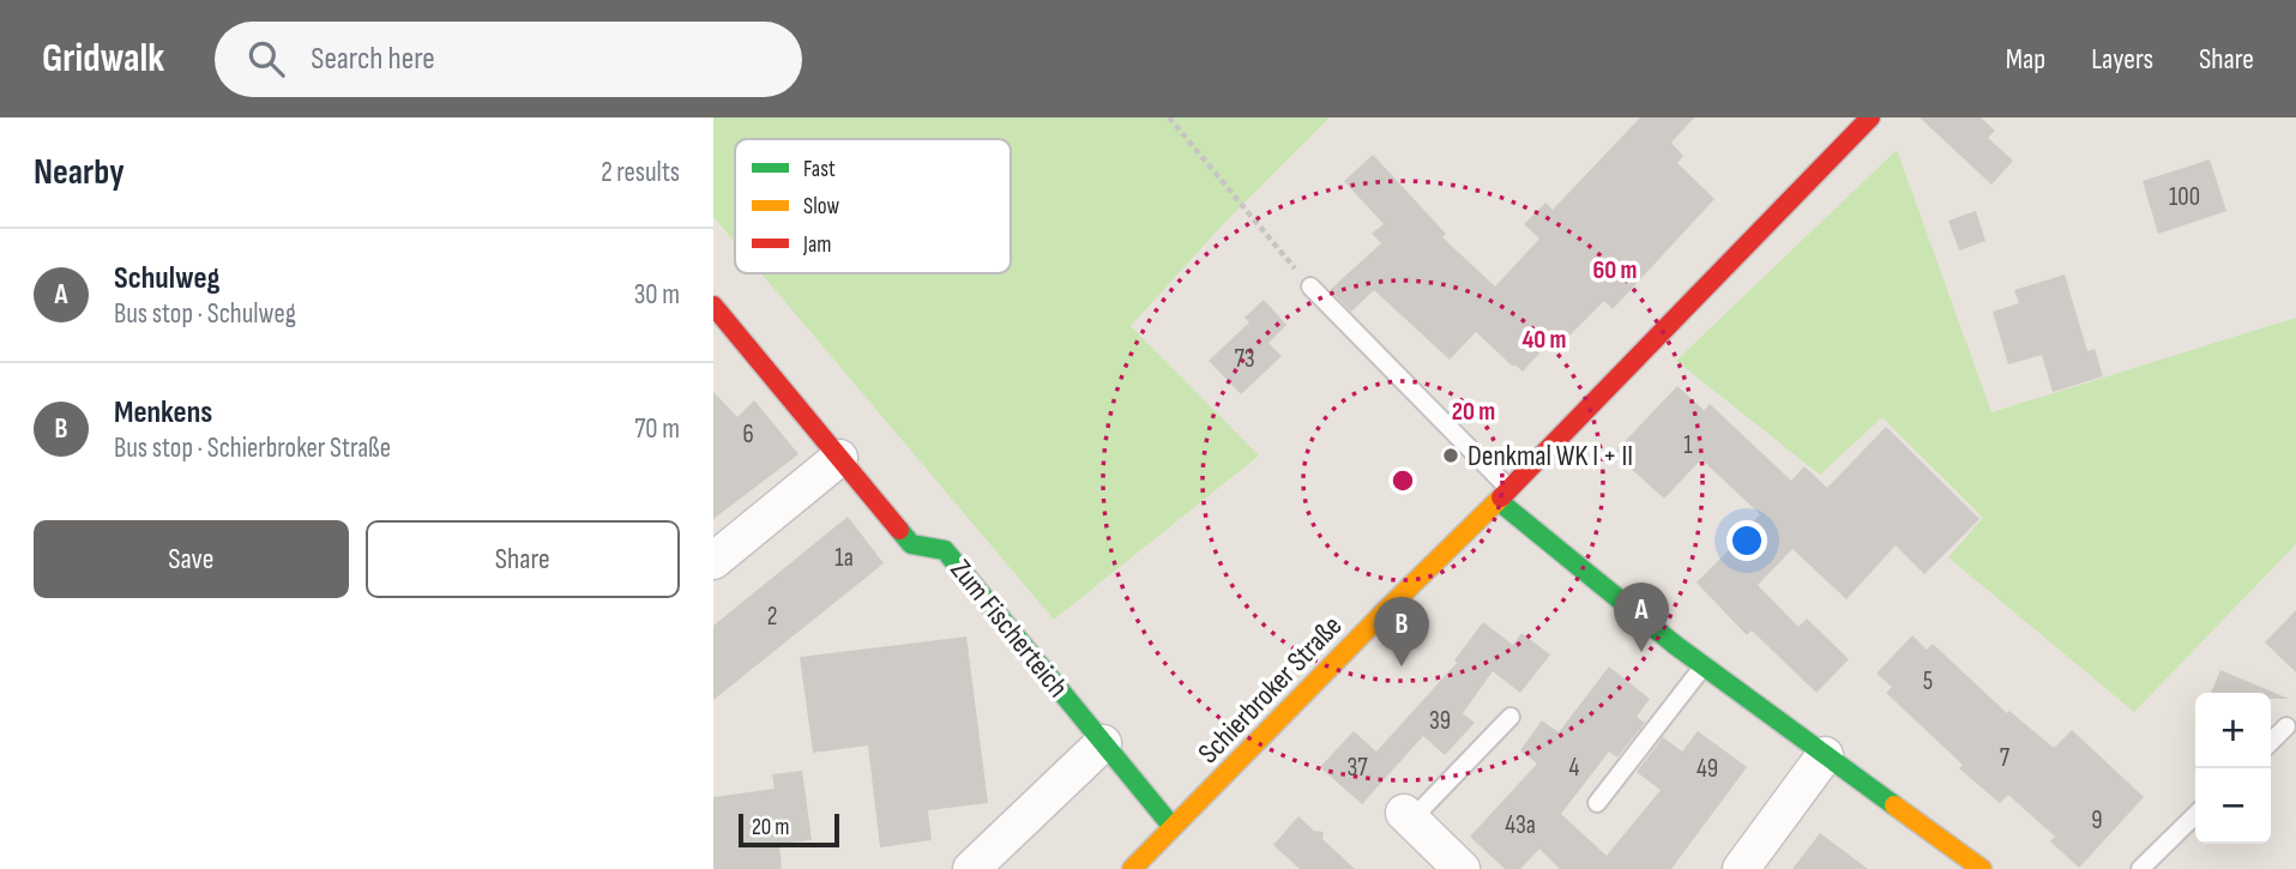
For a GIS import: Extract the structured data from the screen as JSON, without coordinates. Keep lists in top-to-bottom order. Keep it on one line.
{"streets":{"street":["Zum Fischerteich","Schierbroker Straße"]},"crossings":[["Zum Fischerteich","Schierbroker Straße"]],"places":["Denkmal WK I + II"],"house_numbers":["100","73","6","1","1a","2","5","39","7","37","4","49","9","43a"],"legend":["Fast","Slow","Jam"],"scale_bar":"20 m","page":{"header":"Gridwalk","search":"Search here","nav":["Map","Layers","Share"],"heading":["Nearby","2 results"],"list":[{"mark":"A","name":"Schulweg","note":"Bus stop · Schulweg","value":"30 m"},{"mark":"B","name":"Menkens","note":"Bus stop · Schierbroker Straße","value":"70 m"}],"buttons":["Save","Share"],"pins":["A","B"],"map_buttons":["+","−"],"scale":"20 m"},"rings":["60 m","40 m","20 m"]}
